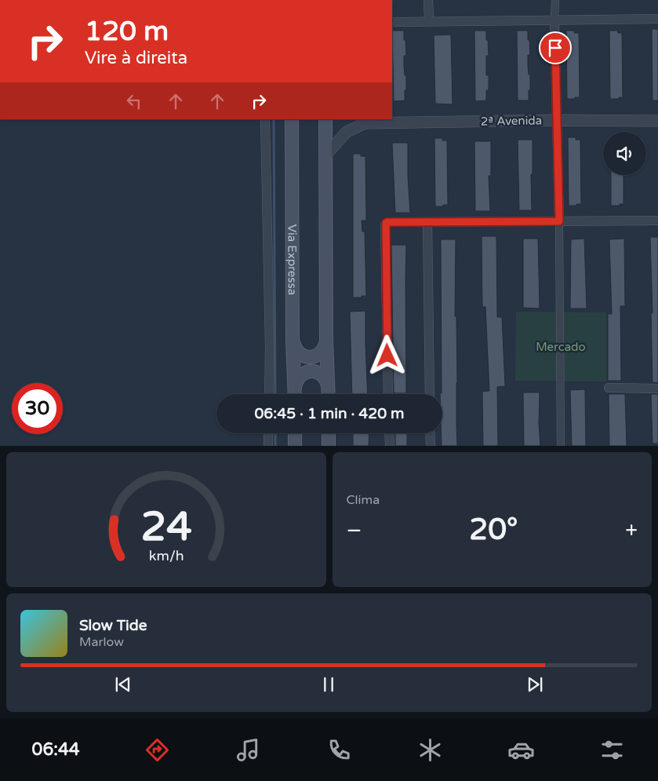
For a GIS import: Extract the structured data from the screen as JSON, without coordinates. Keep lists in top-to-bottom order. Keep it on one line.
{"streets":{"main road":["Via Expressa"],"street":["2ª Avenida"]},"parks":["Mercado"],"page":{"turn":["120 m","Vire à direita"],"limit":"30","trip":"06:45 · 1 min · 420 m","tile":"Clima","heat":["−","20°","+"],"song":["Slow Tide","Marlow"],"tabs":"06:44","gauge":["24","km/h"]}}
